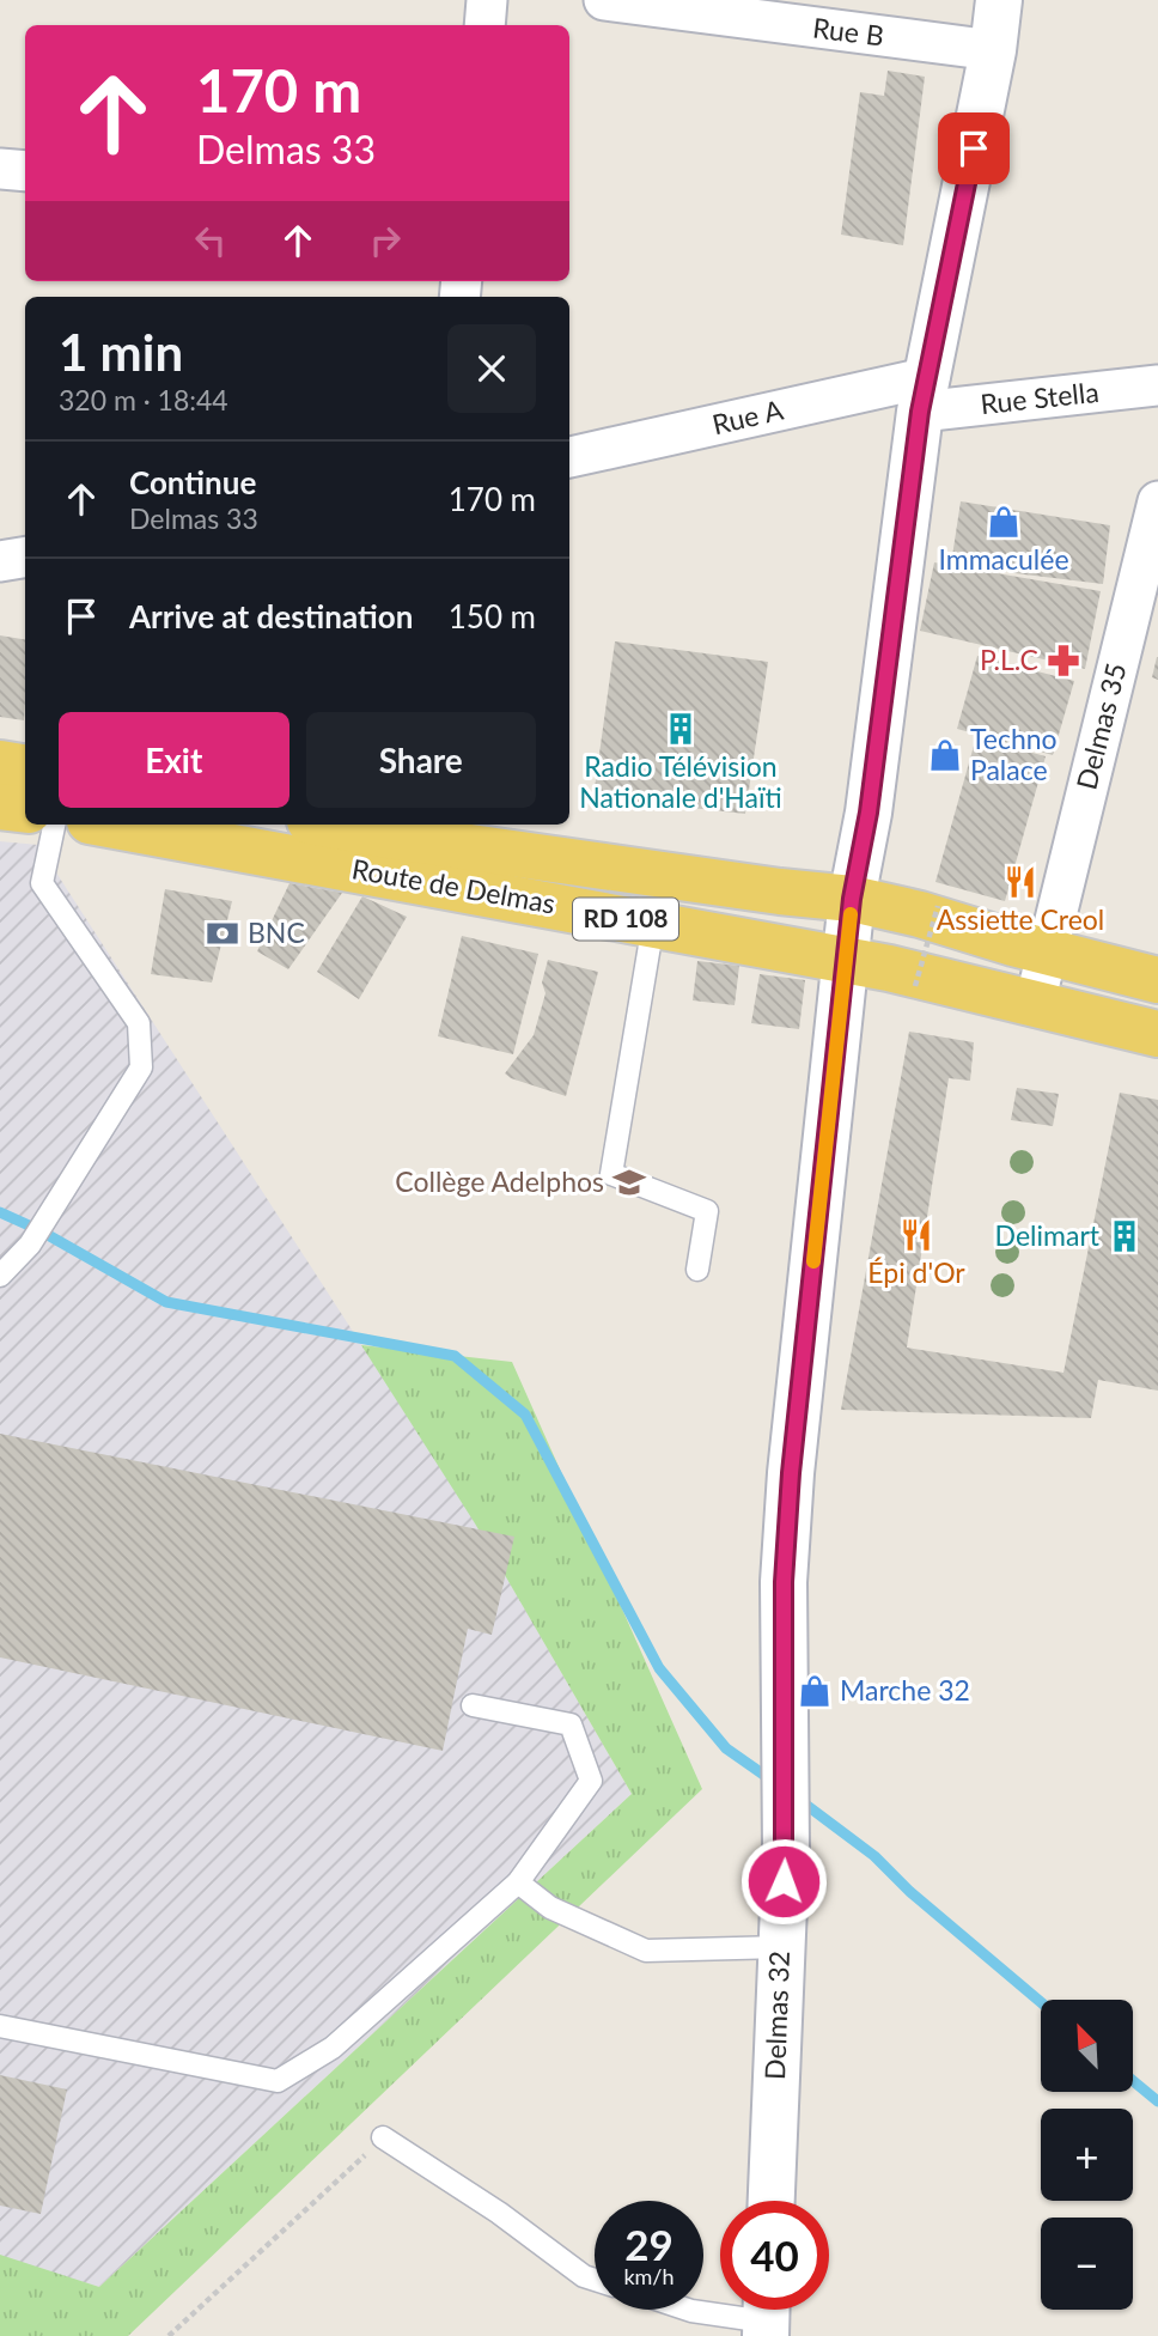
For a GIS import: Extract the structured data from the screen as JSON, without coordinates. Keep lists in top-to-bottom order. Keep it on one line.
{"streets":{"main road":["Route de Delmas","RD 108"],"street":["Rue B","Rue Stella","Rue A","Delmas 35","Delmas 32"]},"crossings":[["Rue B","Delmas 32"],["Rue Stella","Rue A"],["Rue Stella","Delmas 32"],["Rue A","Delmas 32"],["Delmas 35","Route de Delmas"],["Route de Delmas","Delmas 32"]],"places":{"shop":["Immaculée","Techno Palace","Marche 32"],"pharmacy":["P.L.C"],"building":["Radio Télévision Nationale d'Haïti","Delimart"],"restaurant":["Assiette Creol","Épi d'Or"],"bank":["BNC"],"school or university":["Collège Adelphos"]},"north":"top left","page":{"turn":["170 m","Delmas 33"],"heading":["1 min","320 m · 18:44"],"list":[{"name":"Continue","note":"Delmas 33","value":"170 m"},{"name":"Arrive at destination","value":"150 m"}],"buttons":["Exit","Share"],"map_buttons":["+","−"],"speed":"29 km/h","limit":"40"}}
